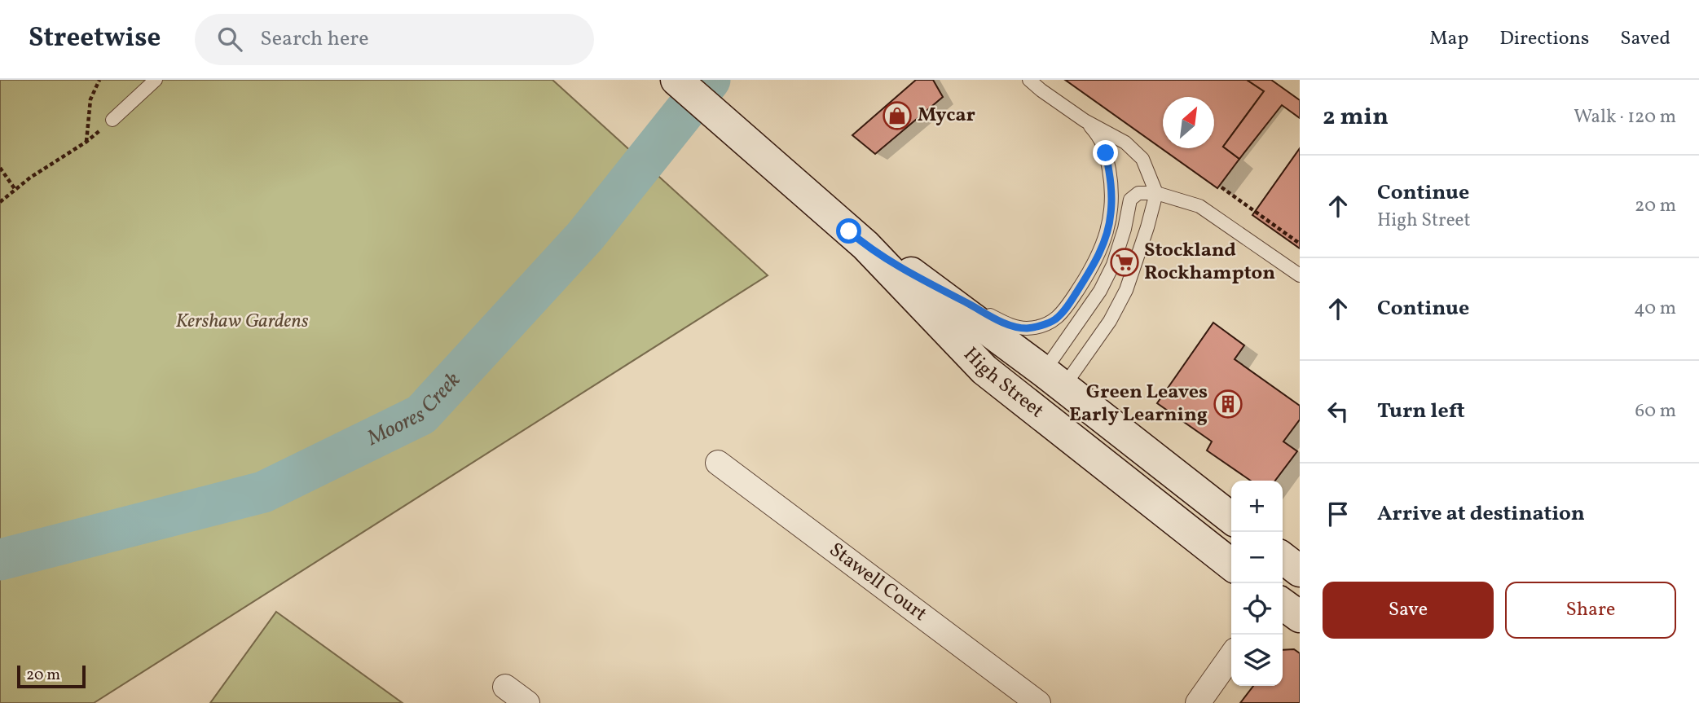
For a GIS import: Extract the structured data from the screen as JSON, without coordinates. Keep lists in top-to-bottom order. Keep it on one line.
{"streets":{"main road":["High Street"],"street":["Stawell Court"]},"water":["Moores Creek"],"parks":["Kershaw Gardens"],"places":{"shop":["Mycar"],"supermarket":["Stockland Rockhampton"],"building":["Green Leaves Early Learning"]},"scale_bar":"20 m","north":"top right","page":{"header":"Streetwise","search":"Search here","nav":["Map","Directions","Saved"],"heading":["2 min","Walk · 120 m"],"list":[["Continue","High Street","20 m"],["Continue","40 m"],["Turn left","60 m"],"Arrive at destination"],"map_buttons":["+","−"],"buttons":["Save","Share"],"scale":"20 m"}}
